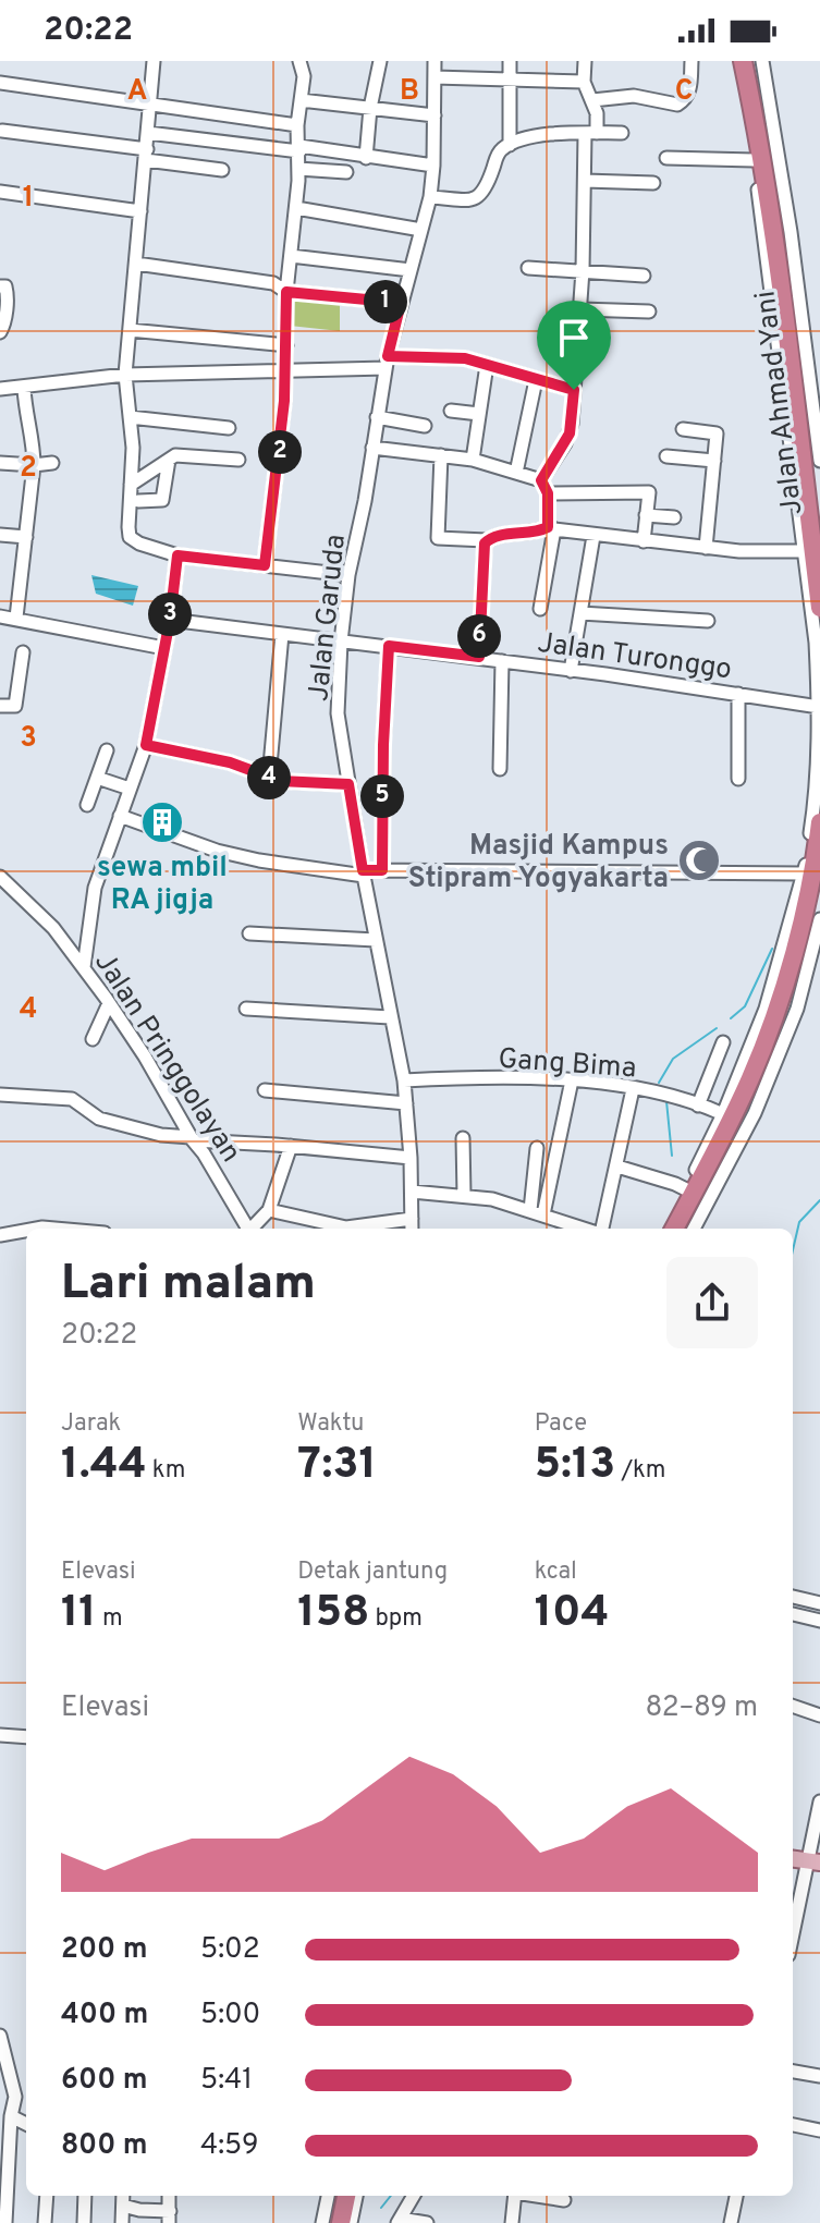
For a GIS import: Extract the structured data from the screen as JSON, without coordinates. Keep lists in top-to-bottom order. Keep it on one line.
{"streets":{"highway":["Jalan Ahmad Yani"],"street":["Jalan Garuda","Jalan Turonggo","Jalan Pringgolayan","Gang Bima"]},"crossings":[["Jalan Garuda","Jalan Turonggo"],["Jalan Garuda","Gang Bima"]],"places":{"building":["sewa mbil RA jigja"],"mosque":["Masjid Kampus Stipram Yogyakarta"]},"page":{"status":"20:22","pins":["1","2","3","6","4","5"],"heading":["Lari malam","20:22"],"stats":[["Jarak","1.44 km"],["Waktu","7:31"],["Pace","5:13 /km"],["Elevasi","11 m"],["Detak jantung","158 bpm"],["kcal","104"]],"chart":["Elevasi","82–89 m"],"list":[{"name":"200 m","note":"5:02"},{"name":"400 m","note":"5:00"},{"name":"600 m","note":"5:41"},{"name":"800 m","note":"4:59"}]},"grid":{"columns":["A","B","C"],"rows":["1","2","3","4"]}}
